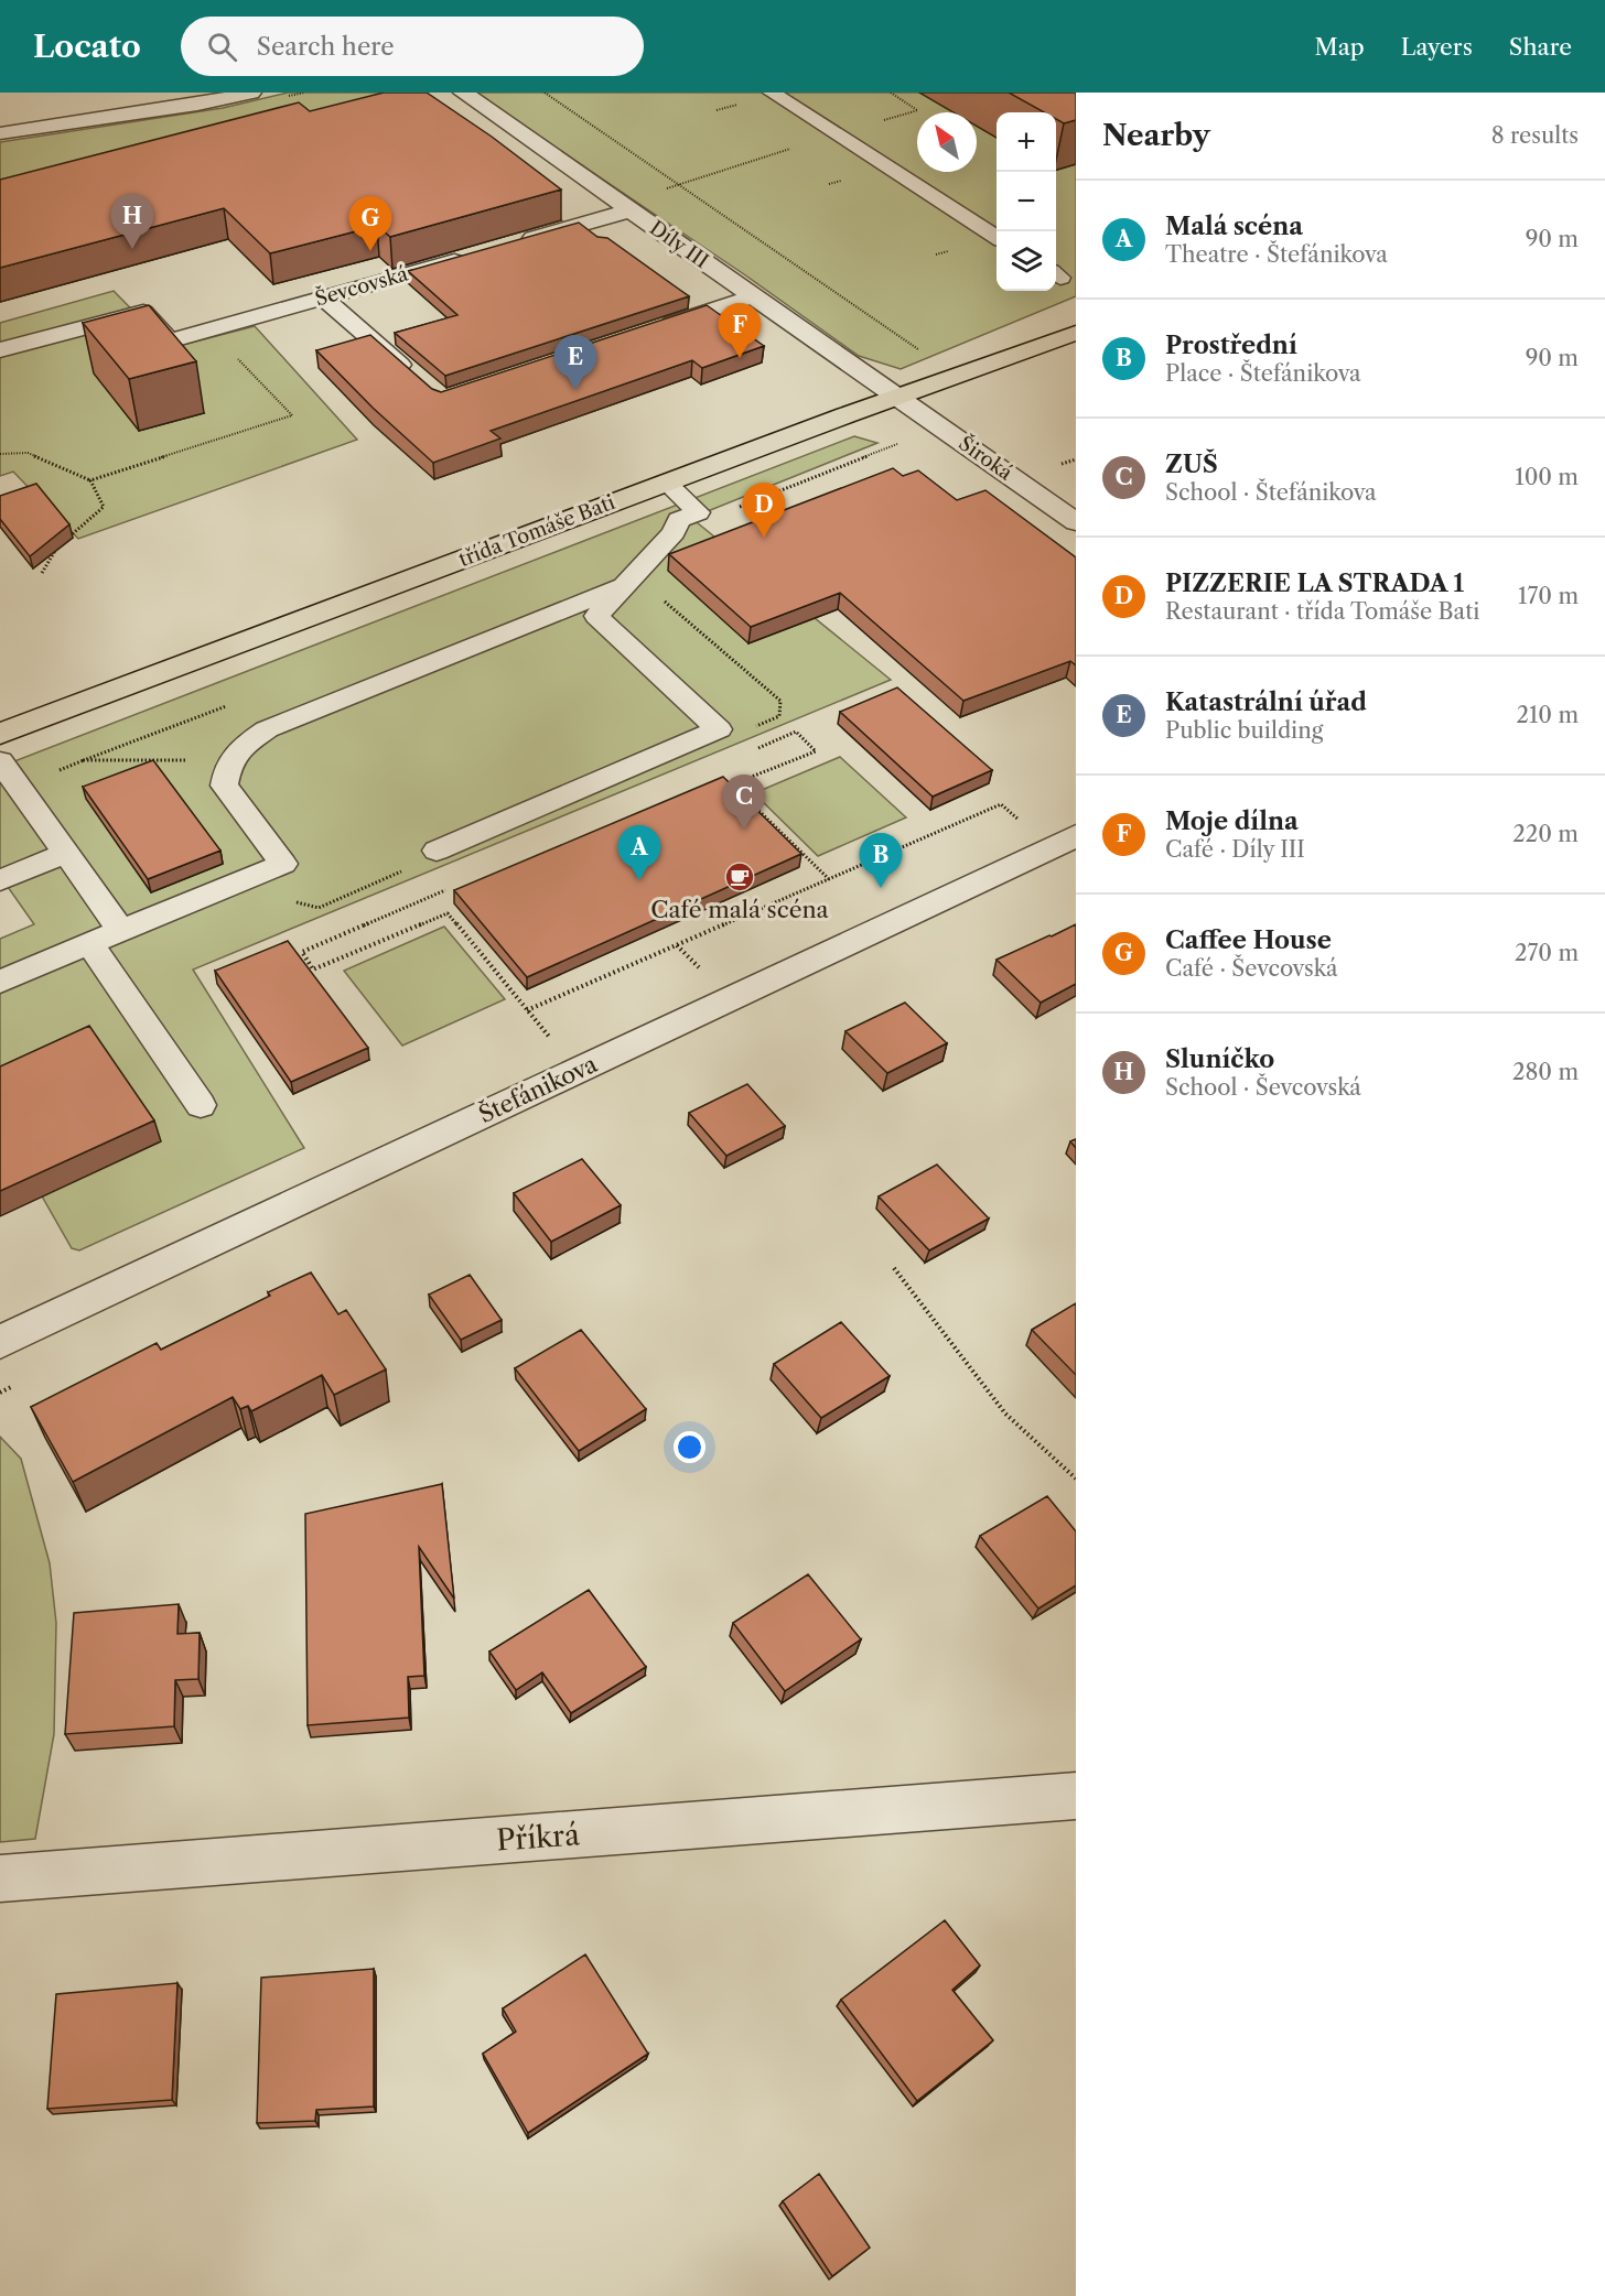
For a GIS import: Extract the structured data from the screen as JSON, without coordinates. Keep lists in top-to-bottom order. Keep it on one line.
{"streets":{"main road":["třída Tomáše Bati"],"street":["Díly III","Ševcovská","Široká","Štefánikova","Příkrá"]},"crossings":[["Díly III","Široká"],["Díly III","třída Tomáše Bati"],["Široká","třída Tomáše Bati"]],"places":{"cafe":["Café malá scéna"]},"north":"top left","page":{"header":"Locato","search":"Search here","nav":["Map","Layers","Share"],"heading":["Nearby","8 results"],"map_buttons":["+","−"],"list":[{"mark":"A","name":"Malá scéna","note":"Theatre · Štefánikova","value":"90 m"},{"mark":"B","name":"Prostřední","note":"Place · Štefánikova","value":"90 m"},{"mark":"C","name":"ZUŠ","note":"School · Štefánikova","value":"100 m"},{"mark":"D","name":"PIZZERIE LA STRADA 1","note":"Restaurant · třída Tomáše Bati","value":"170 m"},{"mark":"E","name":"Katastrální úřad","note":"Public building","value":"210 m"},{"mark":"F","name":"Moje dílna","note":"Café · Díly III","value":"220 m"},{"mark":"G","name":"Caffee House","note":"Café · Ševcovská","value":"270 m"},{"mark":"H","name":"Sluníčko","note":"School · Ševcovská","value":"280 m"}],"pins":["H","G","F","E","D","C","A","B"]}}
